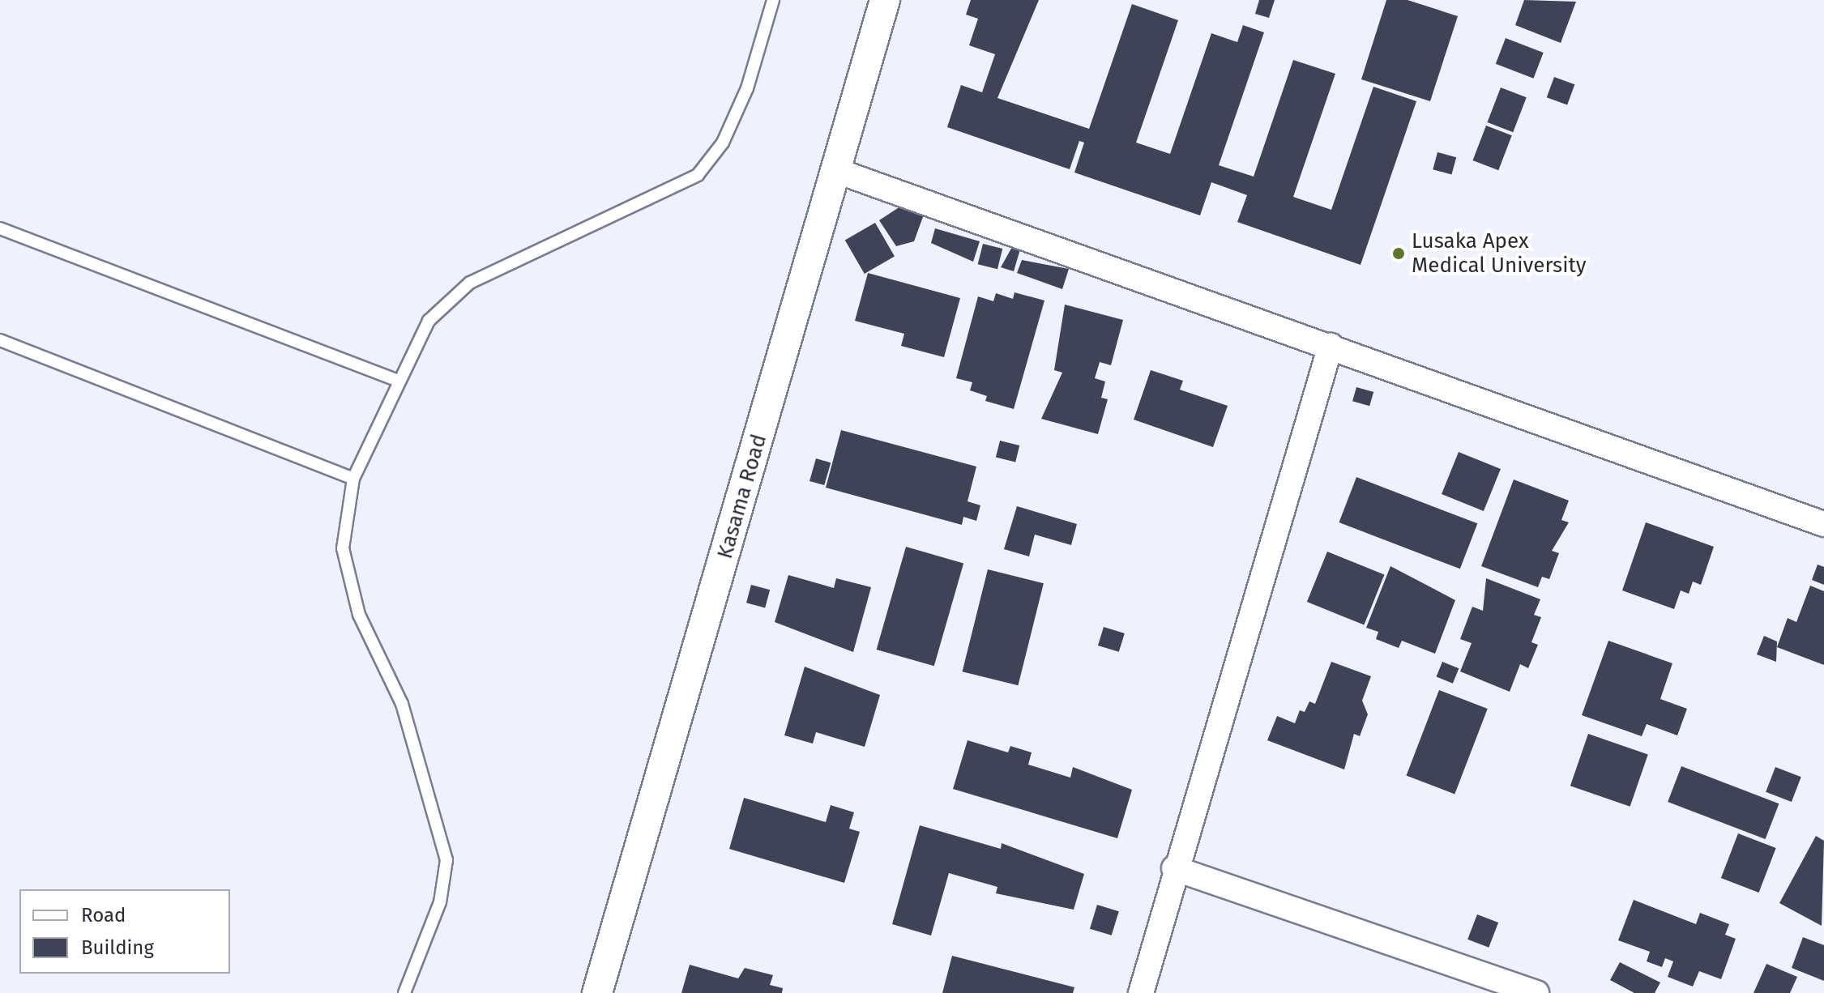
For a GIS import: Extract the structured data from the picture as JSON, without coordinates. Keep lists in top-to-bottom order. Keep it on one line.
{"streets":{"street":["Kasama Road"]},"places":["Lusaka Apex Medical University"],"legend":["Road","Building"]}
